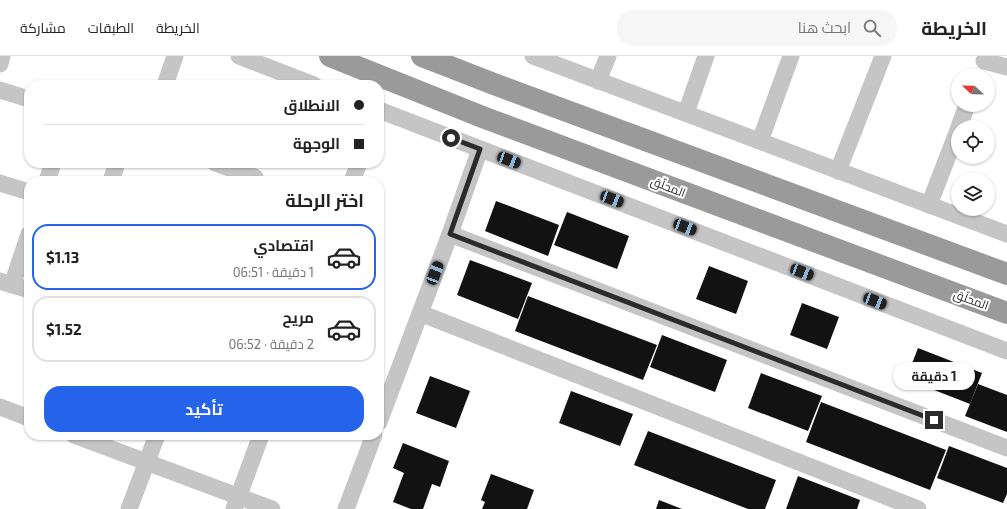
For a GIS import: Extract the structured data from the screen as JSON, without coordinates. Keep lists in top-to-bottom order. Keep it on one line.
{"streets":{"highway":["المحلّق"]},"north":"left","page":{"header":"الخريطة","search":"ابحث هنا","nav":["الخريطة","الطبقات","مشاركة"],"banner":["الانطلاق","الوجهة"],"heading":"اختر الرحلة","list":[{"name":"اقتصادي","note":"1 دقيقة · 06:51","value":"$1.13"},{"name":"مريح","note":"2 دقيقة · 06:52","value":"$1.52"}],"bubble":"1 دقيقة","buttons":"تأكيد"}}
